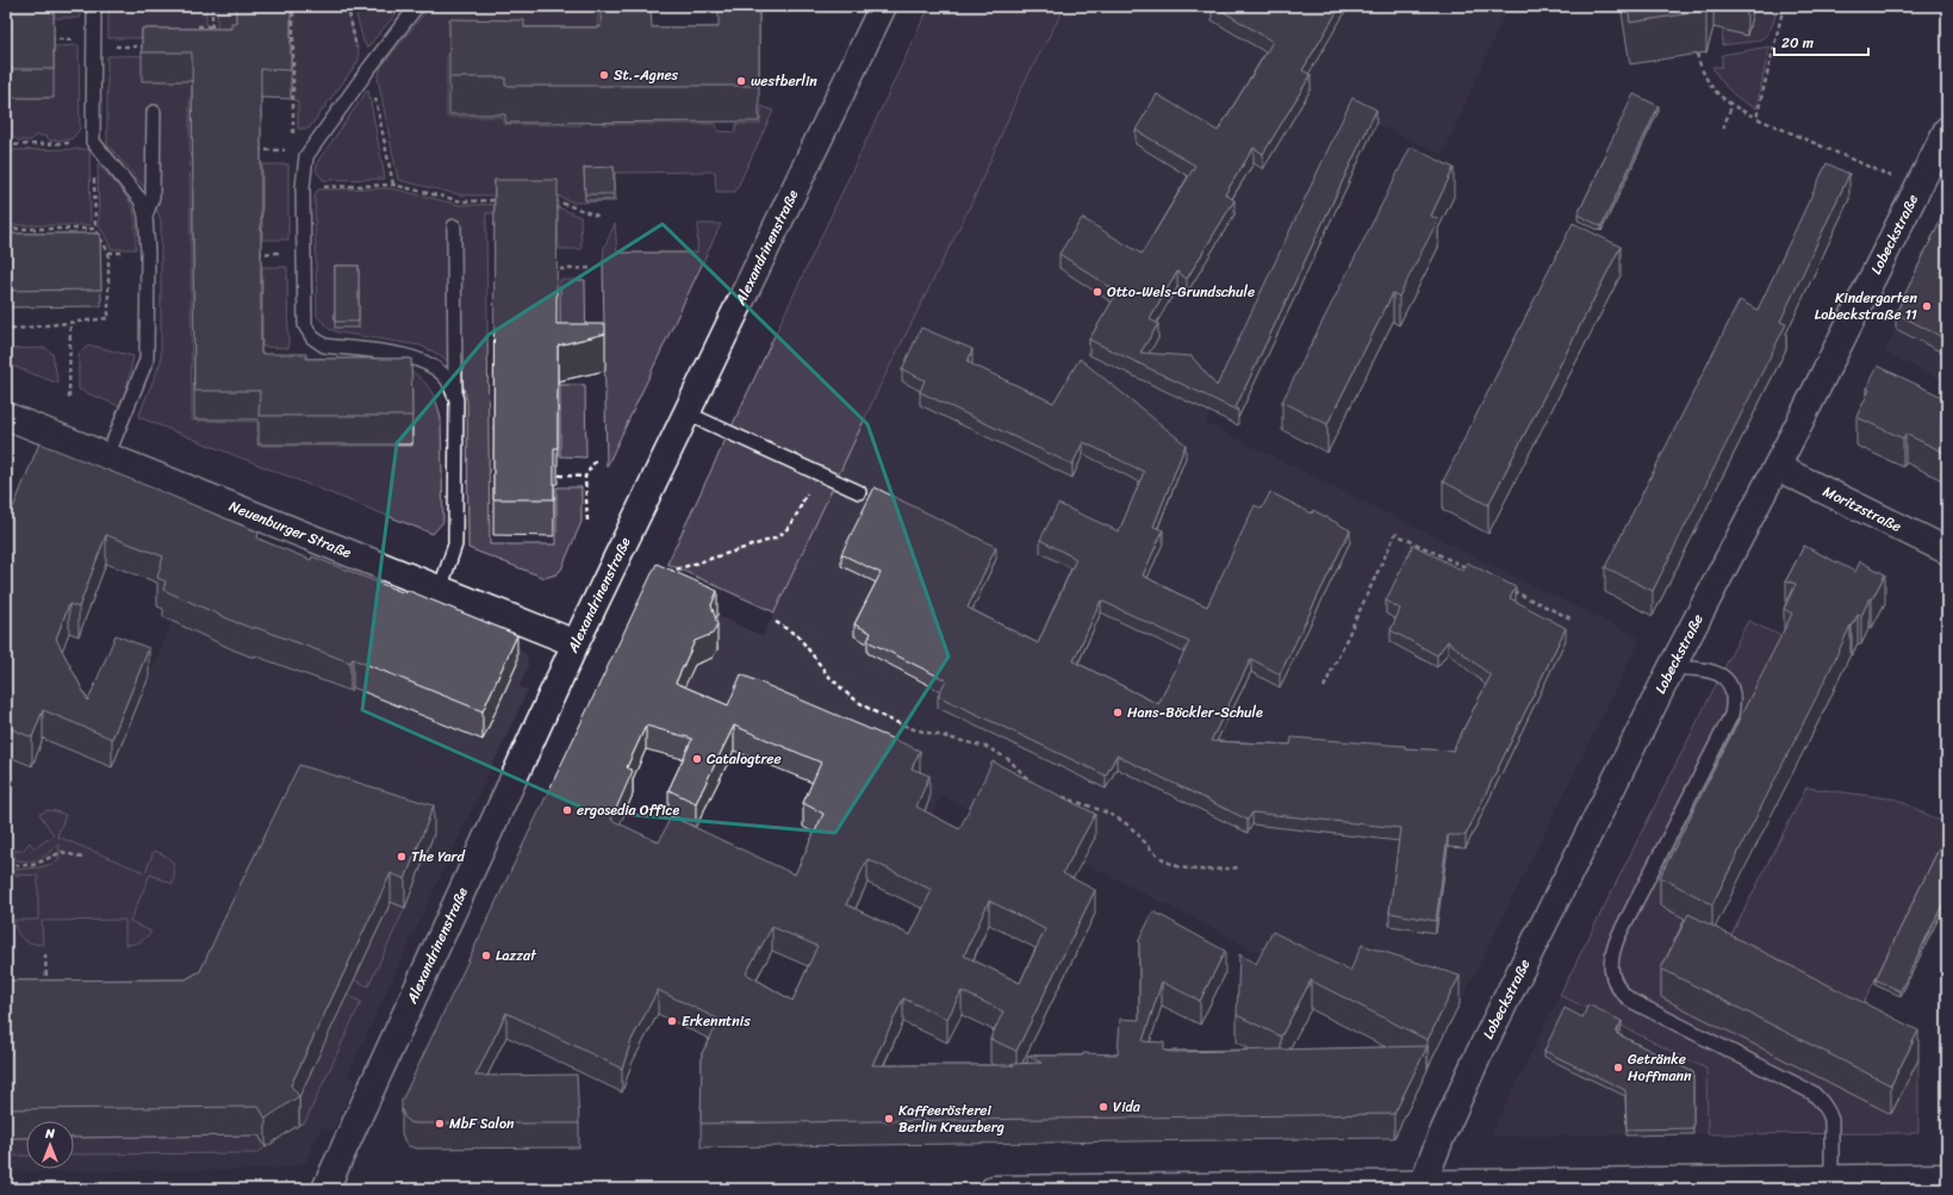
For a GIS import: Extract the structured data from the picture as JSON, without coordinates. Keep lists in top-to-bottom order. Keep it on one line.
{"streets":{"street":["Lobeckstraße","Alexandrinenstraße","Moritzstraße","Neuenburger Straße"]},"crossings":[["Lobeckstraße","Moritzstraße"],["Alexandrinenstraße","Neuenburger Straße"]],"places":["St.-Agnes","westberlin","Otto-Wels-Grundschule","Kindergarten Lobeckstraße 11","Hans-Böckler-Schule","Catalogtree","ergosedia Office","The Yard","Lazzat","Erkenntnis","Getränke Hoffmann","Vida","Kaffeerösterei Berlin Kreuzberg","MbF Salon"],"scale_bar":"20 m","north":"top"}
